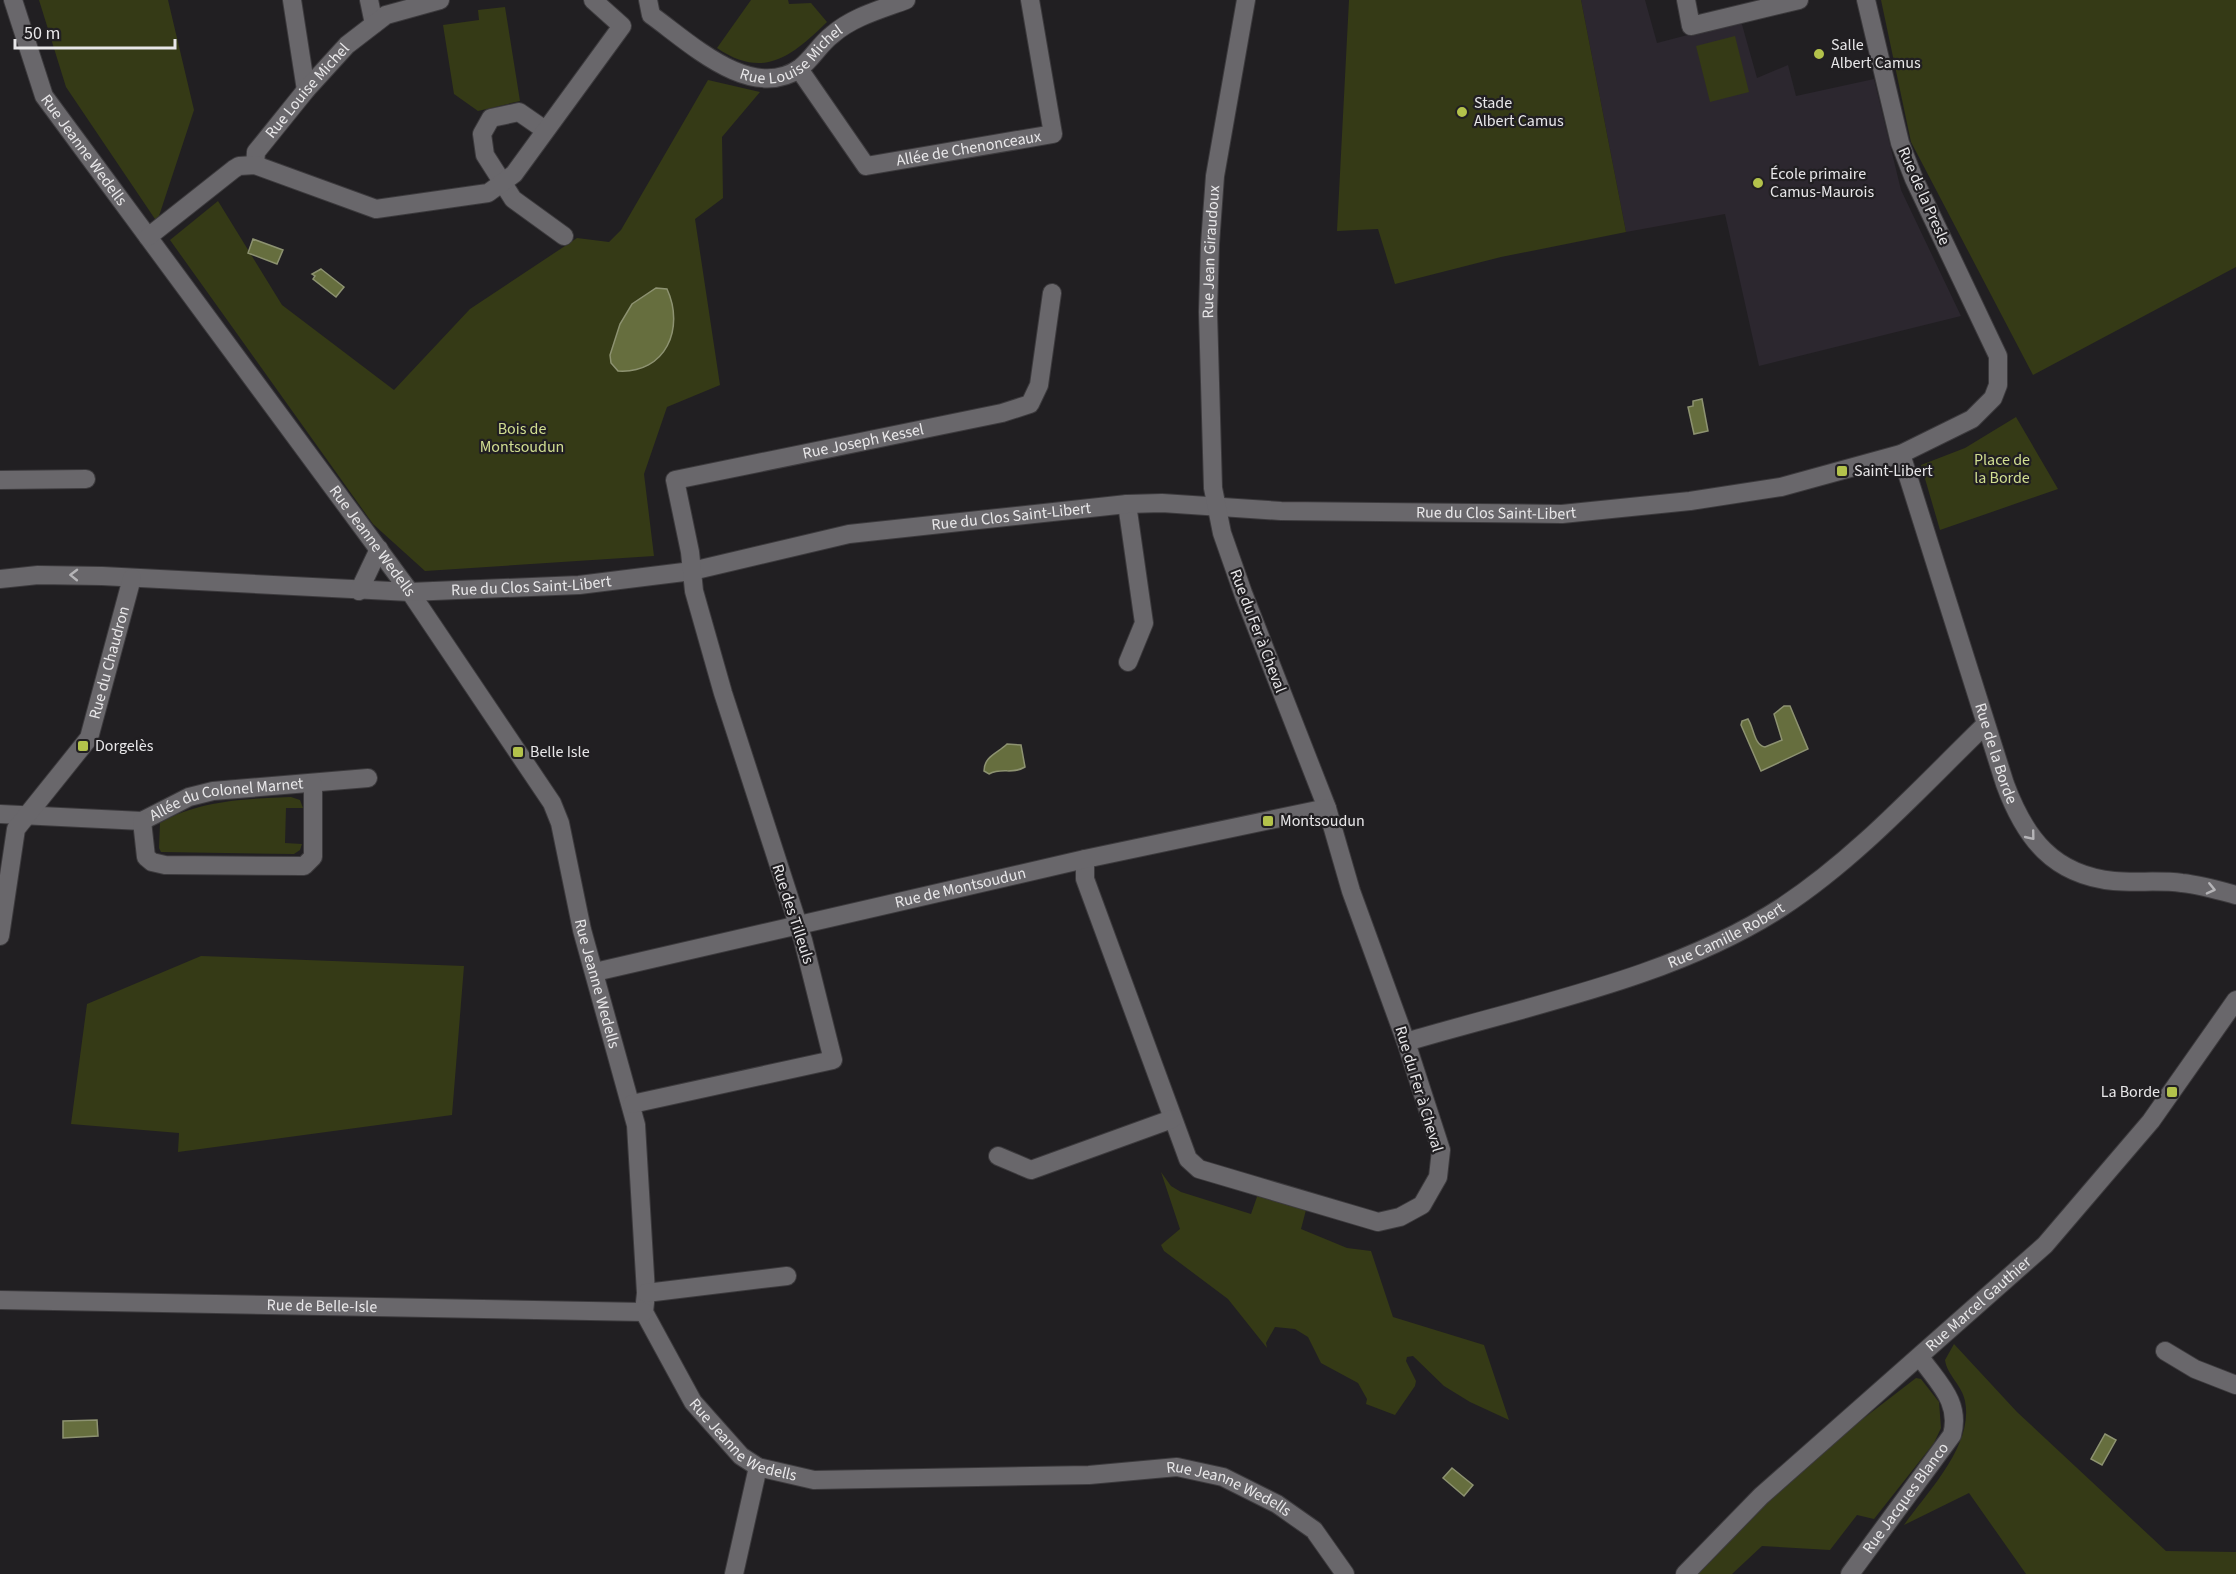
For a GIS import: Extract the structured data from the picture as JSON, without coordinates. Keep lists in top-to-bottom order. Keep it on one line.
{"streets":{"street":["Rue Louise Michel","Allée de Chenonceaux","Rue Jeanne Wedells","Rue de la Presle","Rue Jean Giraudoux","Rue Joseph Kessel","Rue du Clos Saint-Libert","Rue du Fer à Cheval","Rue du Chaudron","Rue de la Borde","Allée du Colonel Marnet","Rue de Montsoudun","Rue des Tilleuls","Rue Camille Robert","Rue Marcel Gauthier","Rue de Belle-Isle","Rue Jacques Blanco"]},"crossings":[["Rue Louise Michel","Allée de Chenonceaux"],["Rue Jeanne Wedells","Rue du Clos Saint-Libert"],["Rue Jeanne Wedells","Rue de Montsoudun"],["Rue Jeanne Wedells","Rue des Tilleuls"],["Rue Jeanne Wedells","Rue de Belle-Isle"],["Rue de la Presle","Rue du Clos Saint-Libert"],["Rue Jean Giraudoux","Rue du Clos Saint-Libert"],["Rue Jean Giraudoux","Rue du Fer à Cheval"],["Rue Joseph Kessel","Rue du Clos Saint-Libert"],["Rue Joseph Kessel","Rue des Tilleuls"],["Rue du Clos Saint-Libert","Rue du Fer à Cheval"],["Rue du Clos Saint-Libert","Rue du Chaudron"],["Rue du Clos Saint-Libert","Rue de la Borde"],["Rue du Clos Saint-Libert","Rue des Tilleuls"],["Rue du Fer à Cheval","Rue de Montsoudun"],["Rue du Fer à Cheval","Rue Camille Robert"],["Rue du Chaudron","Allée du Colonel Marnet"],["Rue de la Borde","Rue Camille Robert"],["Rue de Montsoudun","Rue des Tilleuls"],["Rue Marcel Gauthier","Rue Jacques Blanco"]],"one_way":["Rue de la Borde"],"parks":["Bois de Montsoudun","Place de la Borde"],"places":{"other":["Salle Albert Camus","Stade Albert Camus","École primaire Camus-Maurois"],"transit":["Saint-Libert","Dorgelès","Belle Isle","Montsoudun","La Borde"]},"scale_bar":"50 m"}
